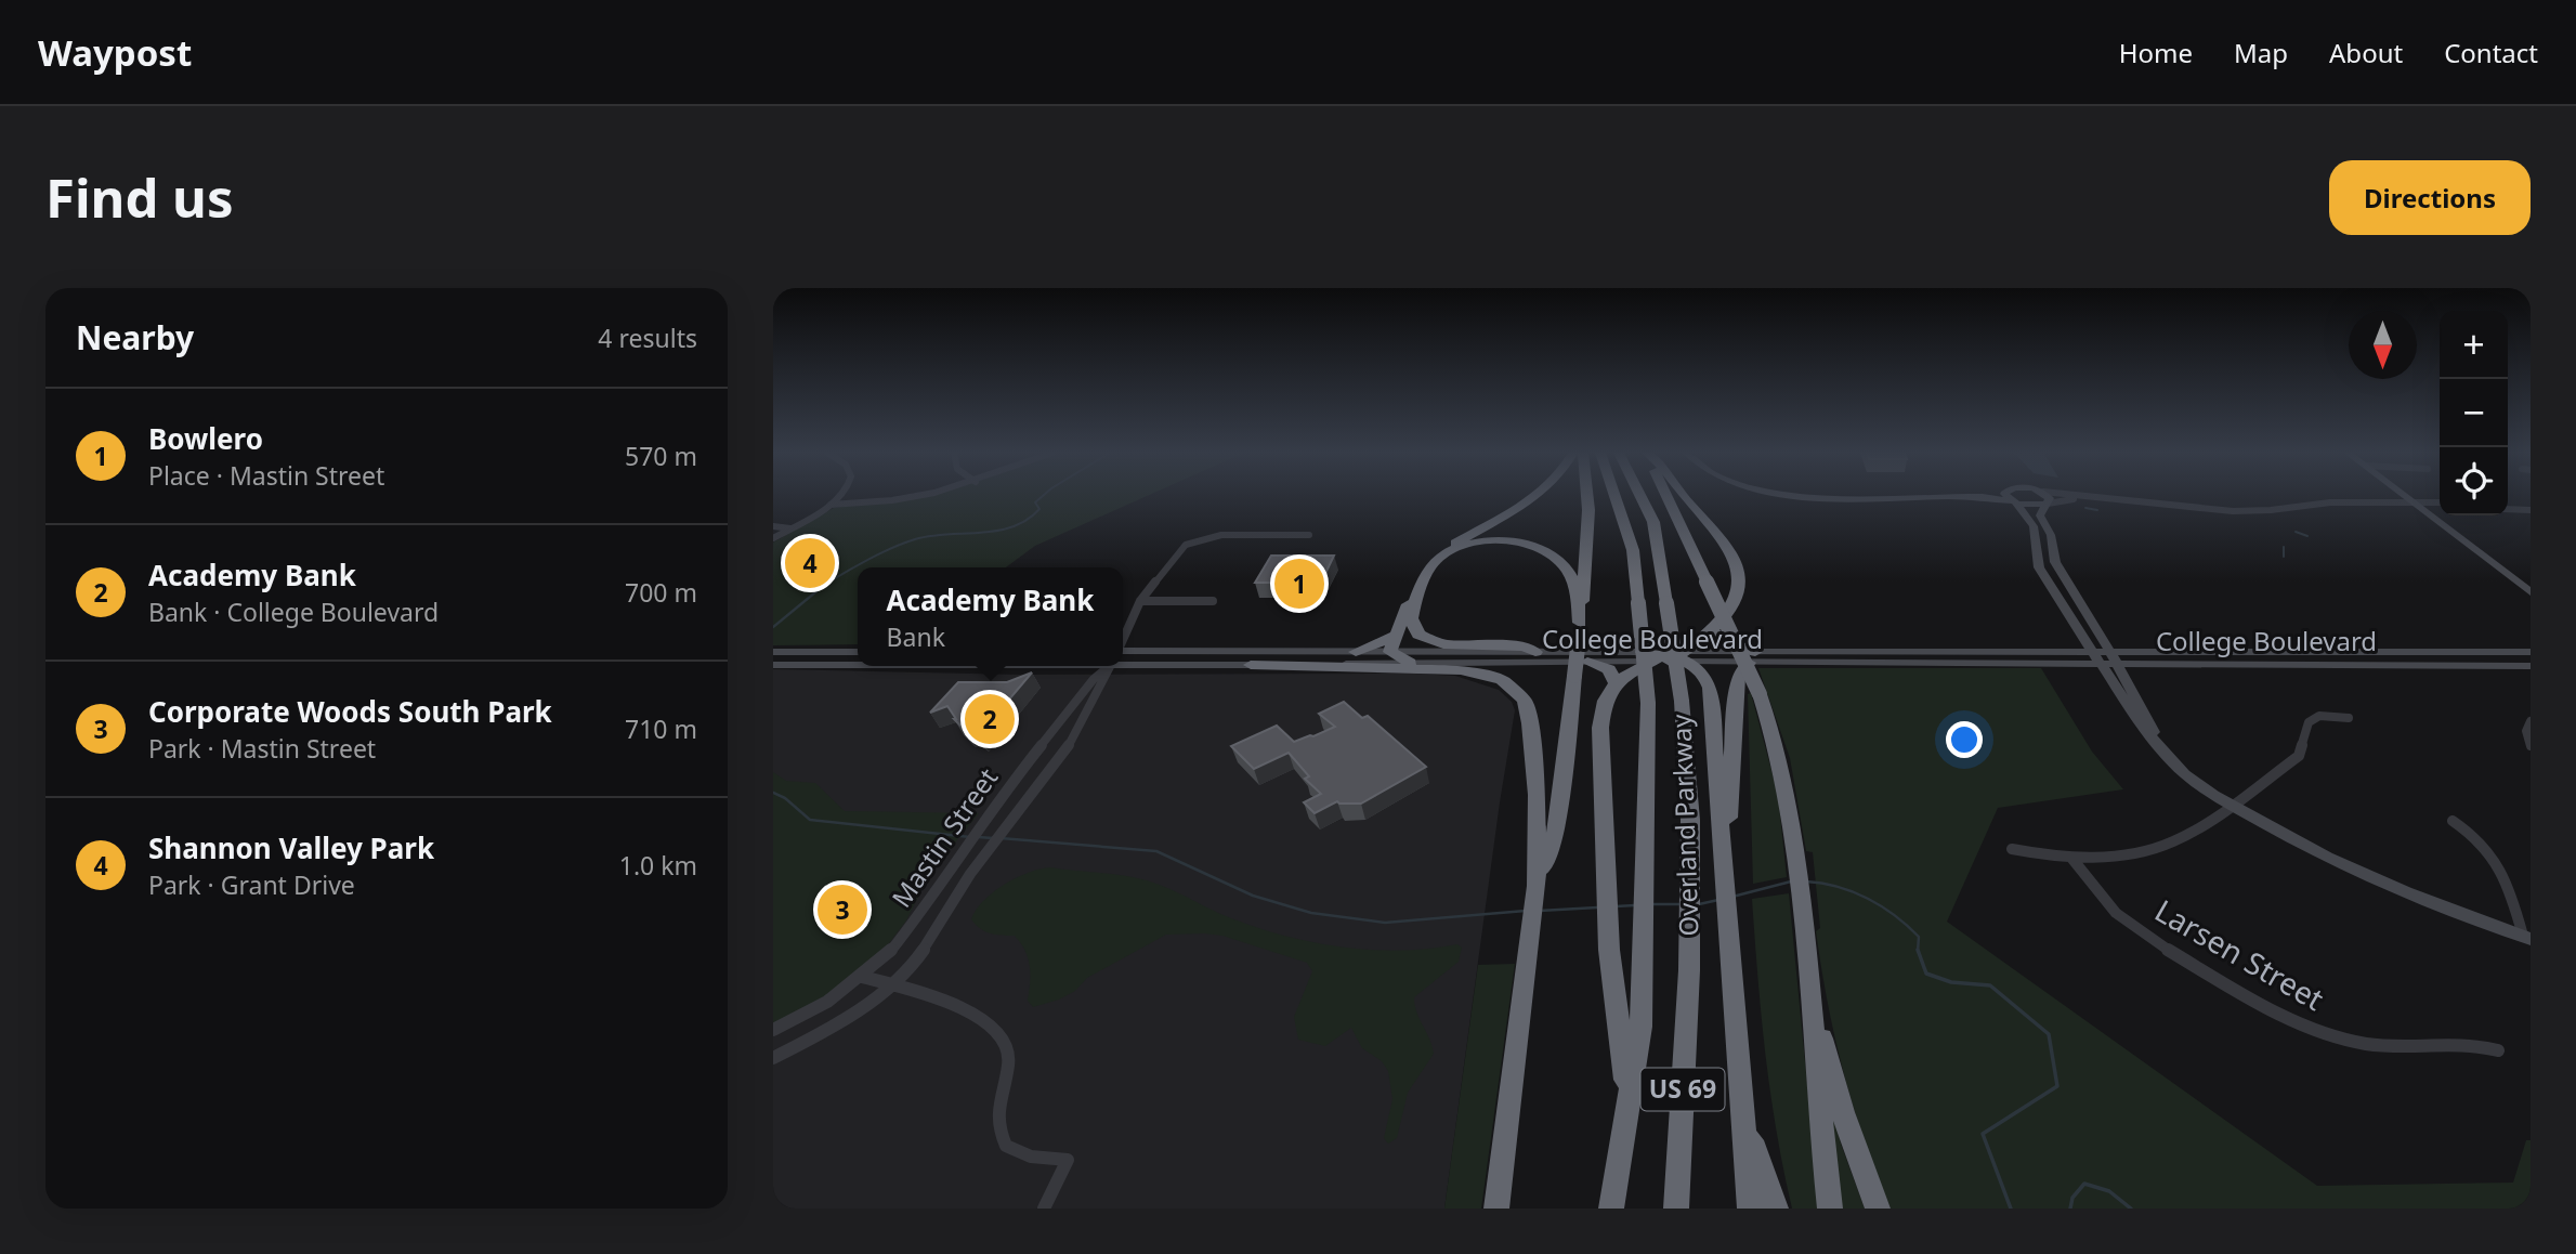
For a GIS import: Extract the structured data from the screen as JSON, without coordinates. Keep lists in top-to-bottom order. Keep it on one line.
{"streets":{"highway":["Overland Parkway","US 69"],"main road":["College Boulevard"],"street":["Mastin Street","Larsen Street"]},"north":"bottom","page":{"header":"Waypost","nav":["Home","Map","About","Contact"],"buttons":"Directions","title":"Find us","heading":["Nearby","4 results"],"map_buttons":["+","−"],"list":[{"mark":"1","name":"Bowlero","note":"Place · Mastin Street","value":"570 m"},{"mark":"2","name":"Academy Bank","note":"Bank · College Boulevard","value":"700 m"},{"mark":"3","name":"Corporate Woods South Park","note":"Park · Mastin Street","value":"710 m"},{"mark":"4","name":"Shannon Valley Park","note":"Park · Grant Drive","value":"1.0 km"}],"pins":["4","1","2","3"],"popup":["Academy Bank","Bank"]}}
